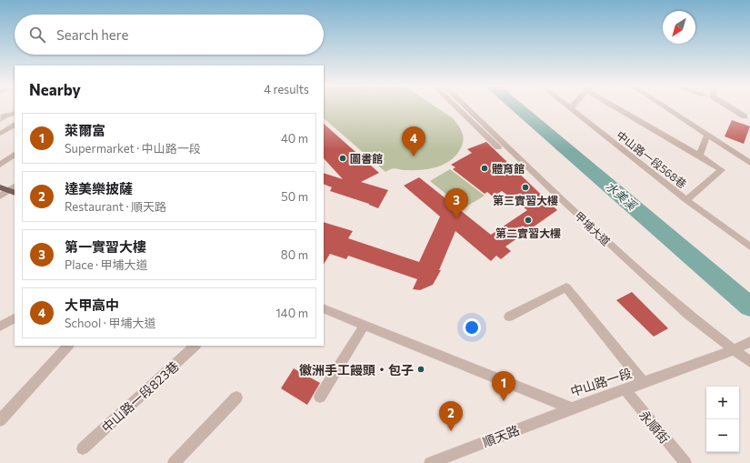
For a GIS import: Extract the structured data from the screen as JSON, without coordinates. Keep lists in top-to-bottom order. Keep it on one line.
{"streets":{"street":["中山路一段568巷","甲埔大道","中山路一段","中山路一段823巷","永順街","順天路"]},"crossings":[["甲埔大道","中山路一段"],["中山路一段","永順街"],["中山路一段","順天路"]],"water":["水美溪"],"places":["圖書館","體育館","第三實習大樓","第二實習大樓","徽洲手工饅頭‧包子"],"north":"bottom left","page":{"search":"Search here","heading":["Nearby","4 results"],"list":[{"mark":"1","name":"萊爾富","note":"Supermarket · 中山路一段","value":"40 m"},{"mark":"2","name":"達美樂披薩","note":"Restaurant · 順天路","value":"50 m"},{"mark":"3","name":"第一實習大樓","note":"Place · 甲埔大道","value":"80 m"},{"mark":"4","name":"大甲高中","note":"School · 甲埔大道","value":"140 m"}],"pins":["4","3","1","2"],"map_buttons":["+","−"]}}
